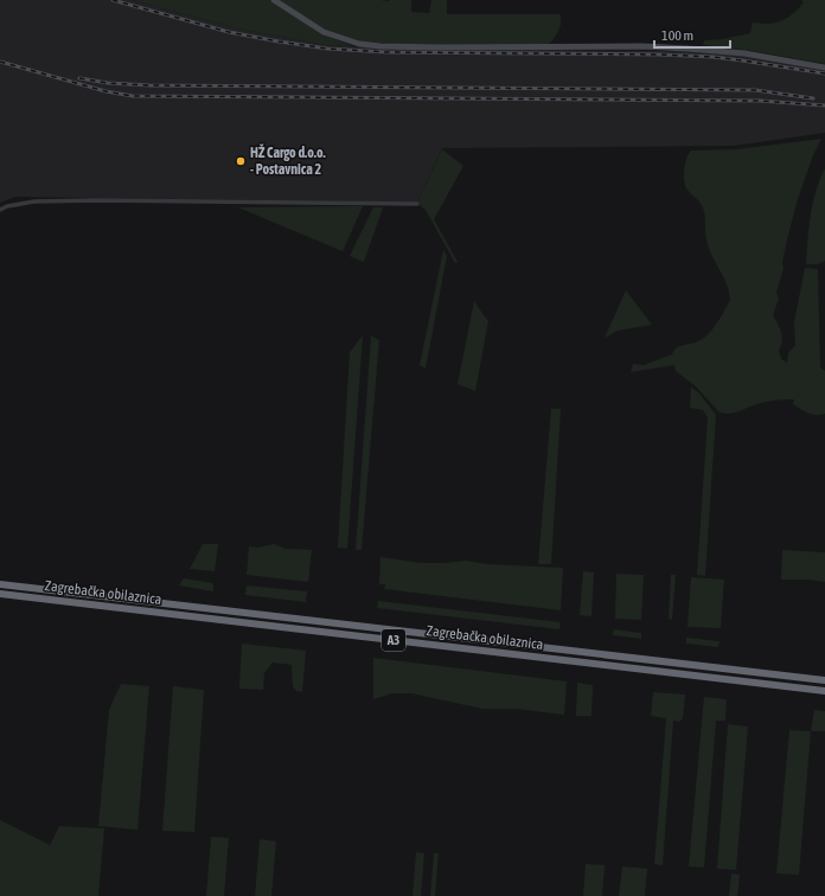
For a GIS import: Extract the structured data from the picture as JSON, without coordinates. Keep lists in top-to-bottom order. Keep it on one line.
{"streets":{"highway":["Zagrebačka obilaznica","A3"]},"places":["HŽ Cargo d.o.o. - Postavnica 2"],"scale_bar":"100 m"}
